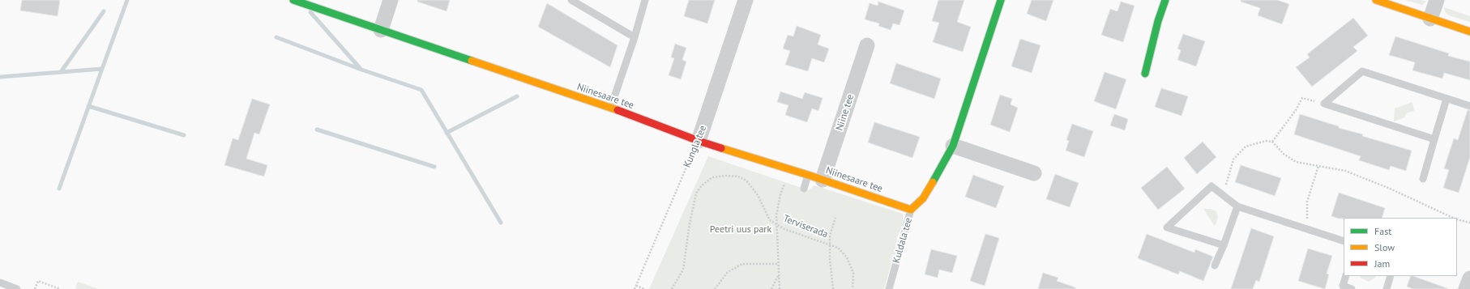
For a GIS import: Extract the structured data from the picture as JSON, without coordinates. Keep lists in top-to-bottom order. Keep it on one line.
{"streets":{"street":["Niinesaare tee","Niine tee","Kungla tee","Kuldala tee"],"path":["Terviserada"]},"crossings":[["Niinesaare tee","Niine tee"],["Niinesaare tee","Kungla tee"],["Niinesaare tee","Kuldala tee"]],"parks":["Peetri uus park"],"legend":["Fast","Slow","Jam"]}
